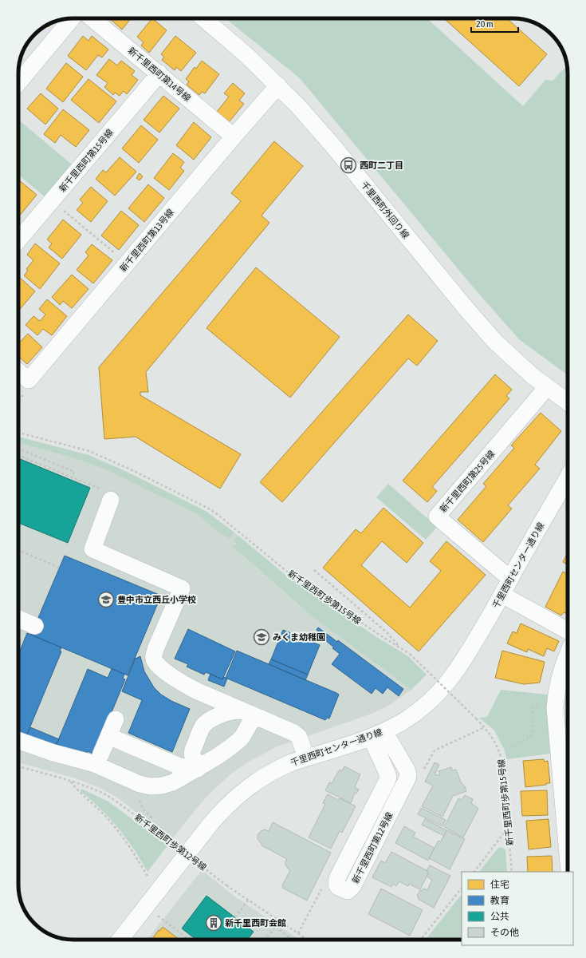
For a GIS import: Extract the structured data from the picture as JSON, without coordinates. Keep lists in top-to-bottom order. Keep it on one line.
{"streets":{"street":["新千里西町第14号線","新千里西町第15号線","千里西町外回り線","新千里西町第13号線","新千里西町第25号線","千里西町センター通り線","新千里西町第12号線"],"path":["新千里西町歩第15号線","新千里西町歩第12号線"]},"crossings":[["新千里西町第14号線","新千里西町第15号線"],["新千里西町第14号線","新千里西町第13号線"],["千里西町外回り線","新千里西町第13号線"],["千里西町外回り線","新千里西町第25号線"],["新千里西町第25号線","千里西町センター通り線"],["千里西町センター通り線","新千里西町第12号線"]],"places":{"bus stop":["西町二丁目"],"school or university":["豊中市立西丘小学校","みくま幼稚園"],"building":["新千里西町会館"]},"legend":["住宅","教育","公共","その他"],"scale_bar":"20 m"}
